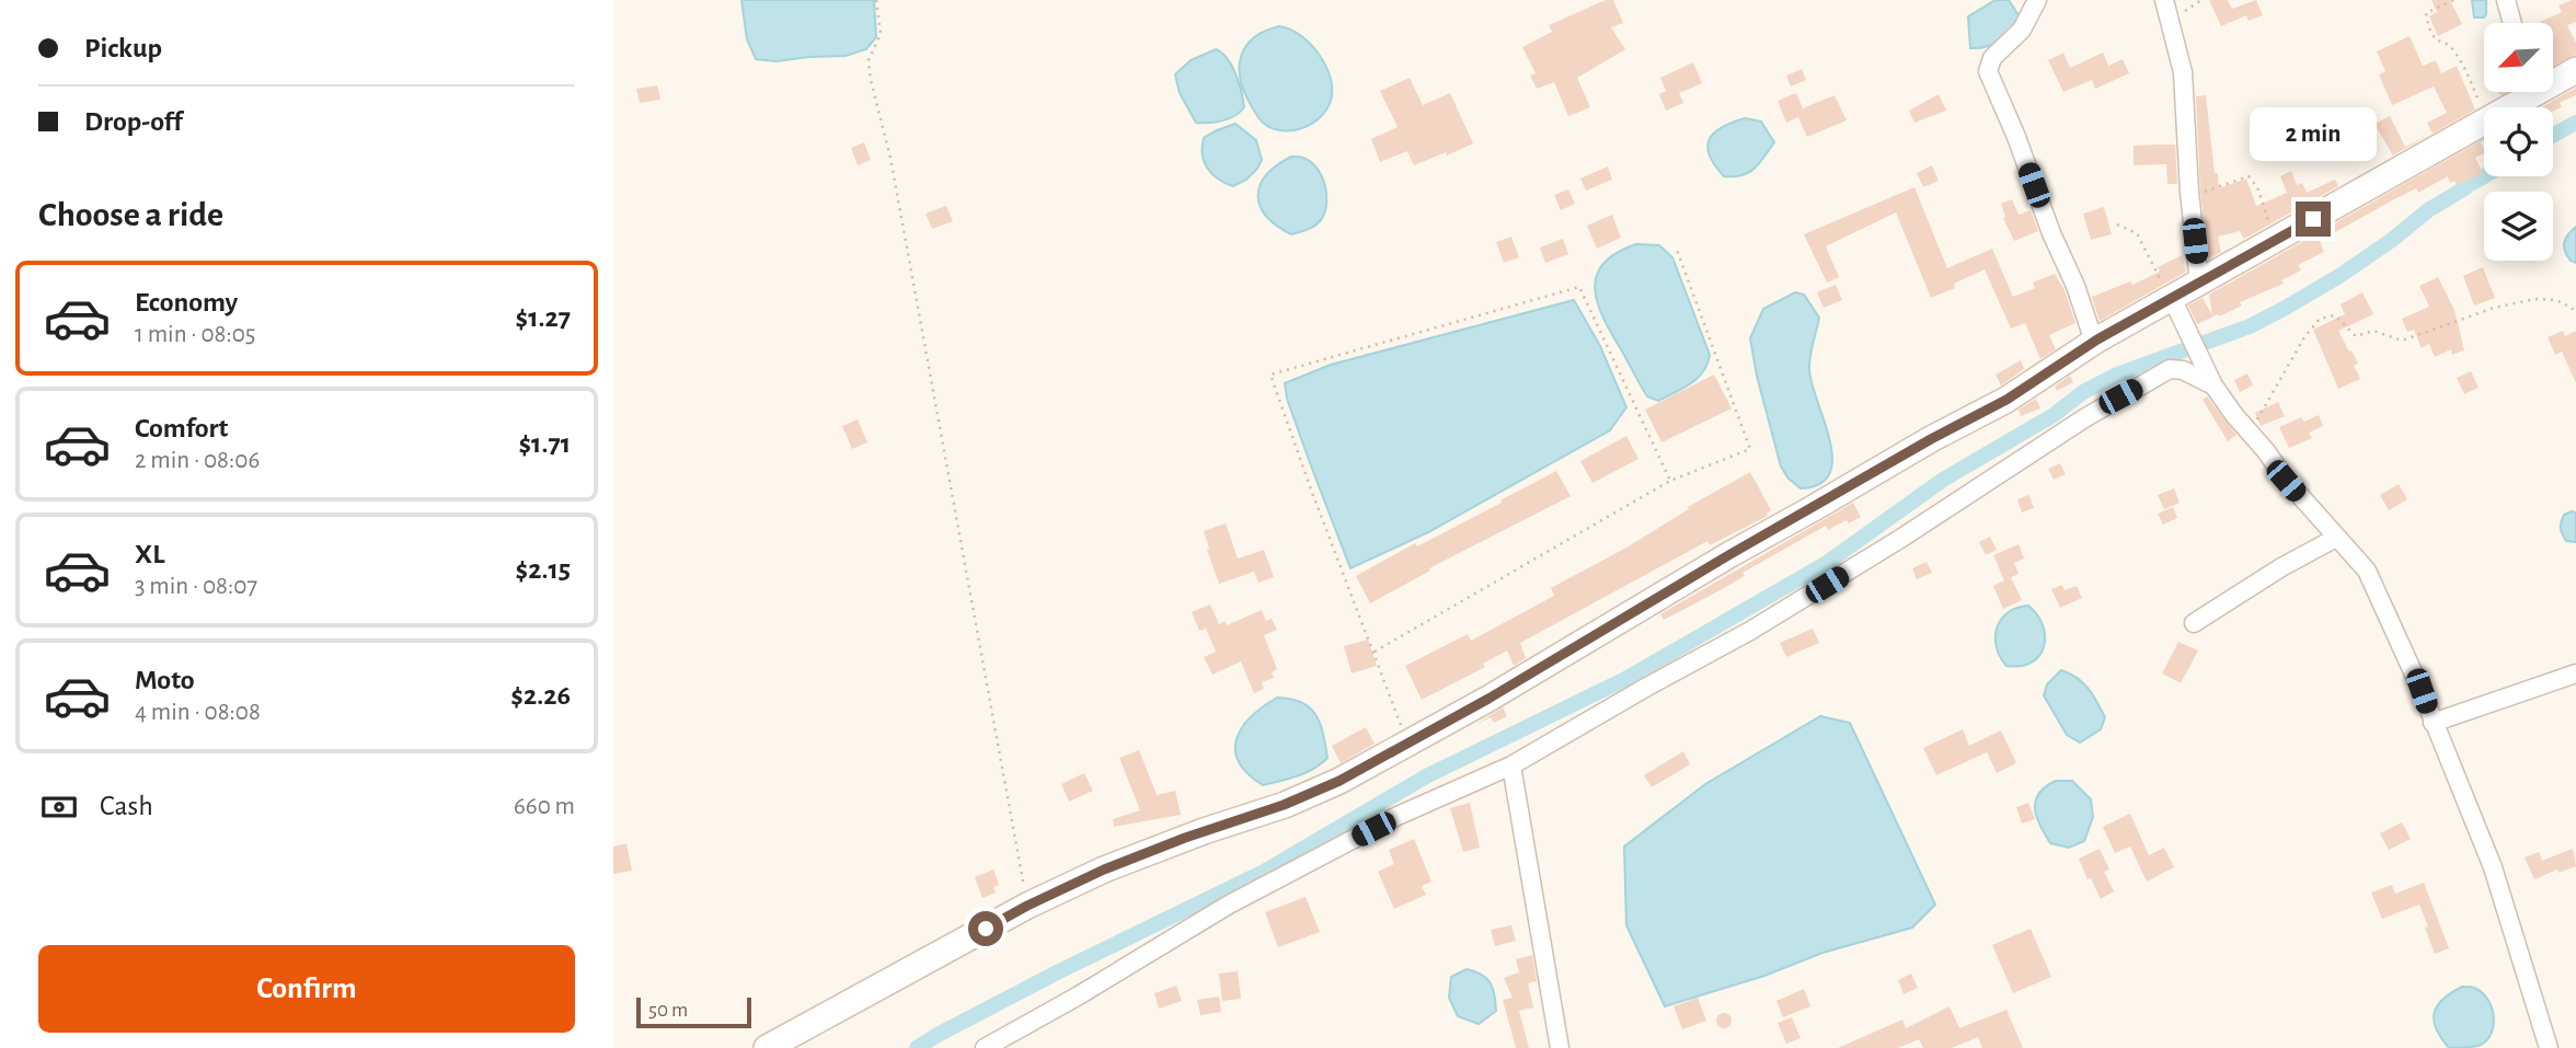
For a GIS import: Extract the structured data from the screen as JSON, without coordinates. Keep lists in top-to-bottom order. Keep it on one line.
{"scale_bar":"50 m","north":"bottom left","page":{"banner":["Pickup","Drop-off"],"bubble":"2 min","heading":"Choose a ride","list":[{"name":"Economy","note":"1 min · 08:05","value":"$1.27"},{"name":"Comfort","note":"2 min · 08:06","value":"$1.71"},{"name":"XL","note":"3 min · 08:07","value":"$2.15"},{"name":"Moto","note":"4 min · 08:08","value":"$2.26"}],"pay":["Cash","660 m"],"buttons":"Confirm","scale":"50 m"}}
